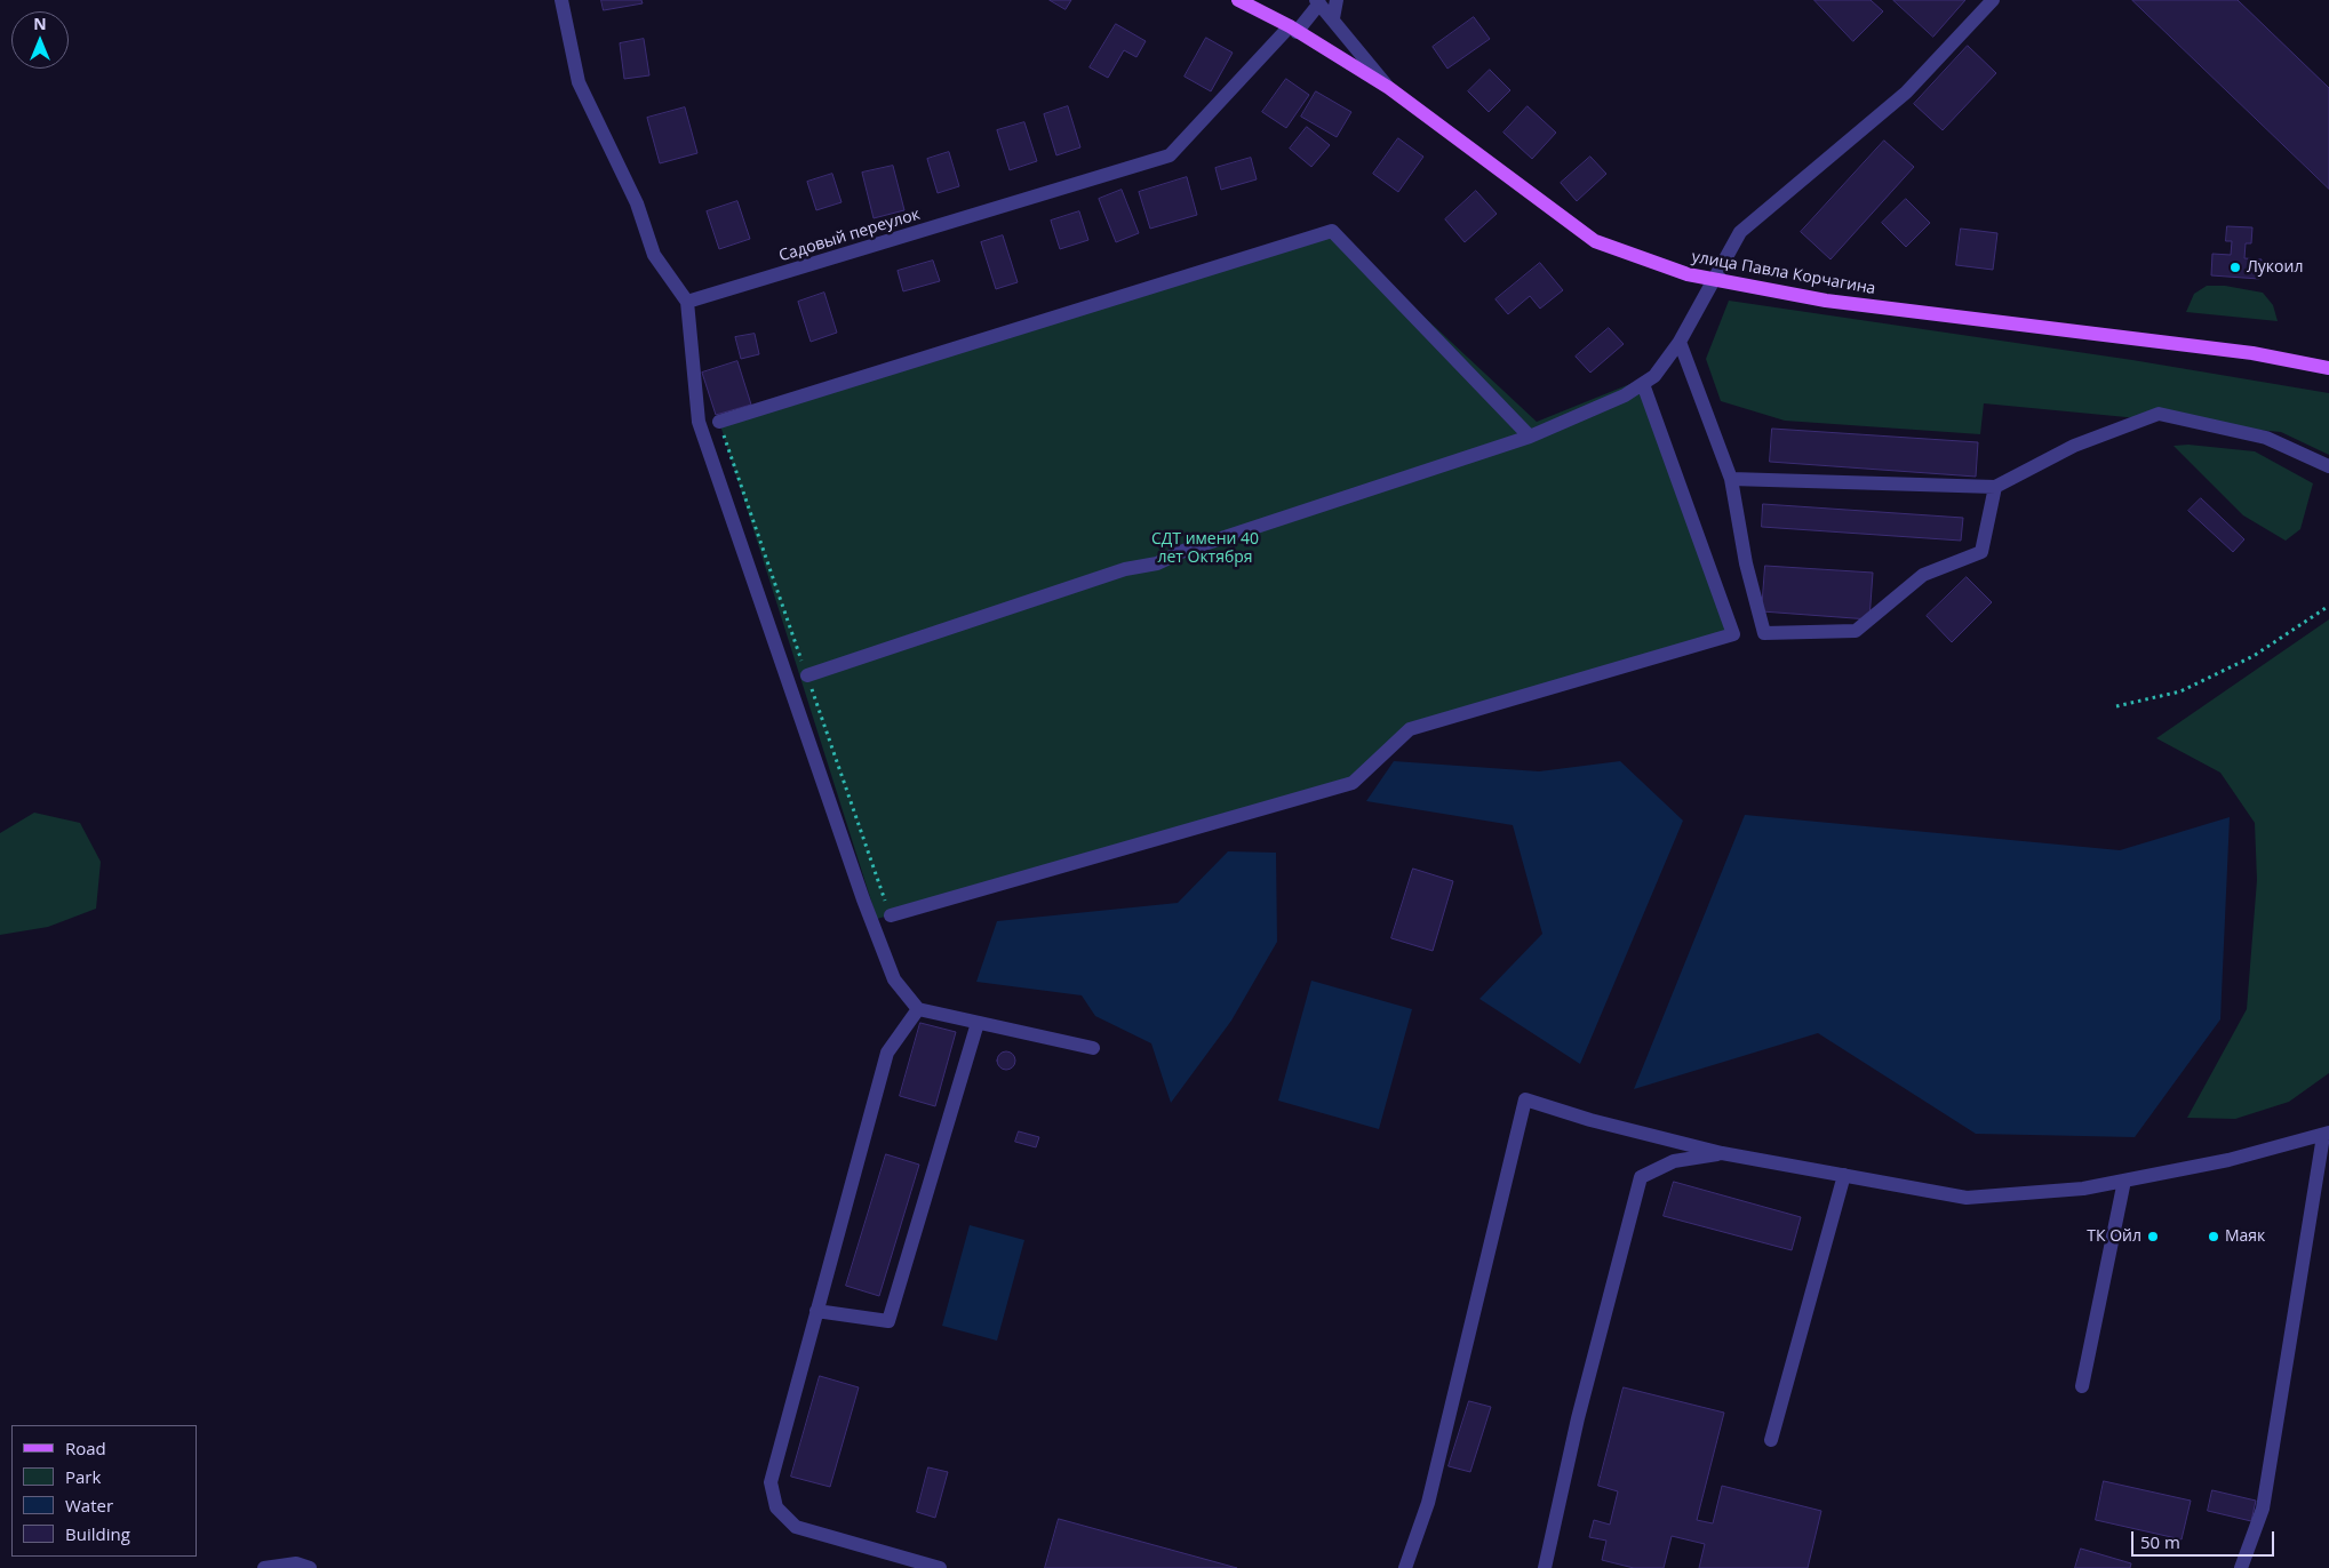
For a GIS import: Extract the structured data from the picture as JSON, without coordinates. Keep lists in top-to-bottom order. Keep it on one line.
{"streets":{"main road":["улица Павла Корчагина"],"street":["Садовый переулок"]},"crossings":[["Садовый переулок","улица Павла Корчагина"]],"parks":["СДТ имени 40 лет Октября"],"places":["Лукоил","ТК Ойл","Маяк"],"legend":["Road","Park","Water","Building"],"scale_bar":"50 m","north":"top"}
